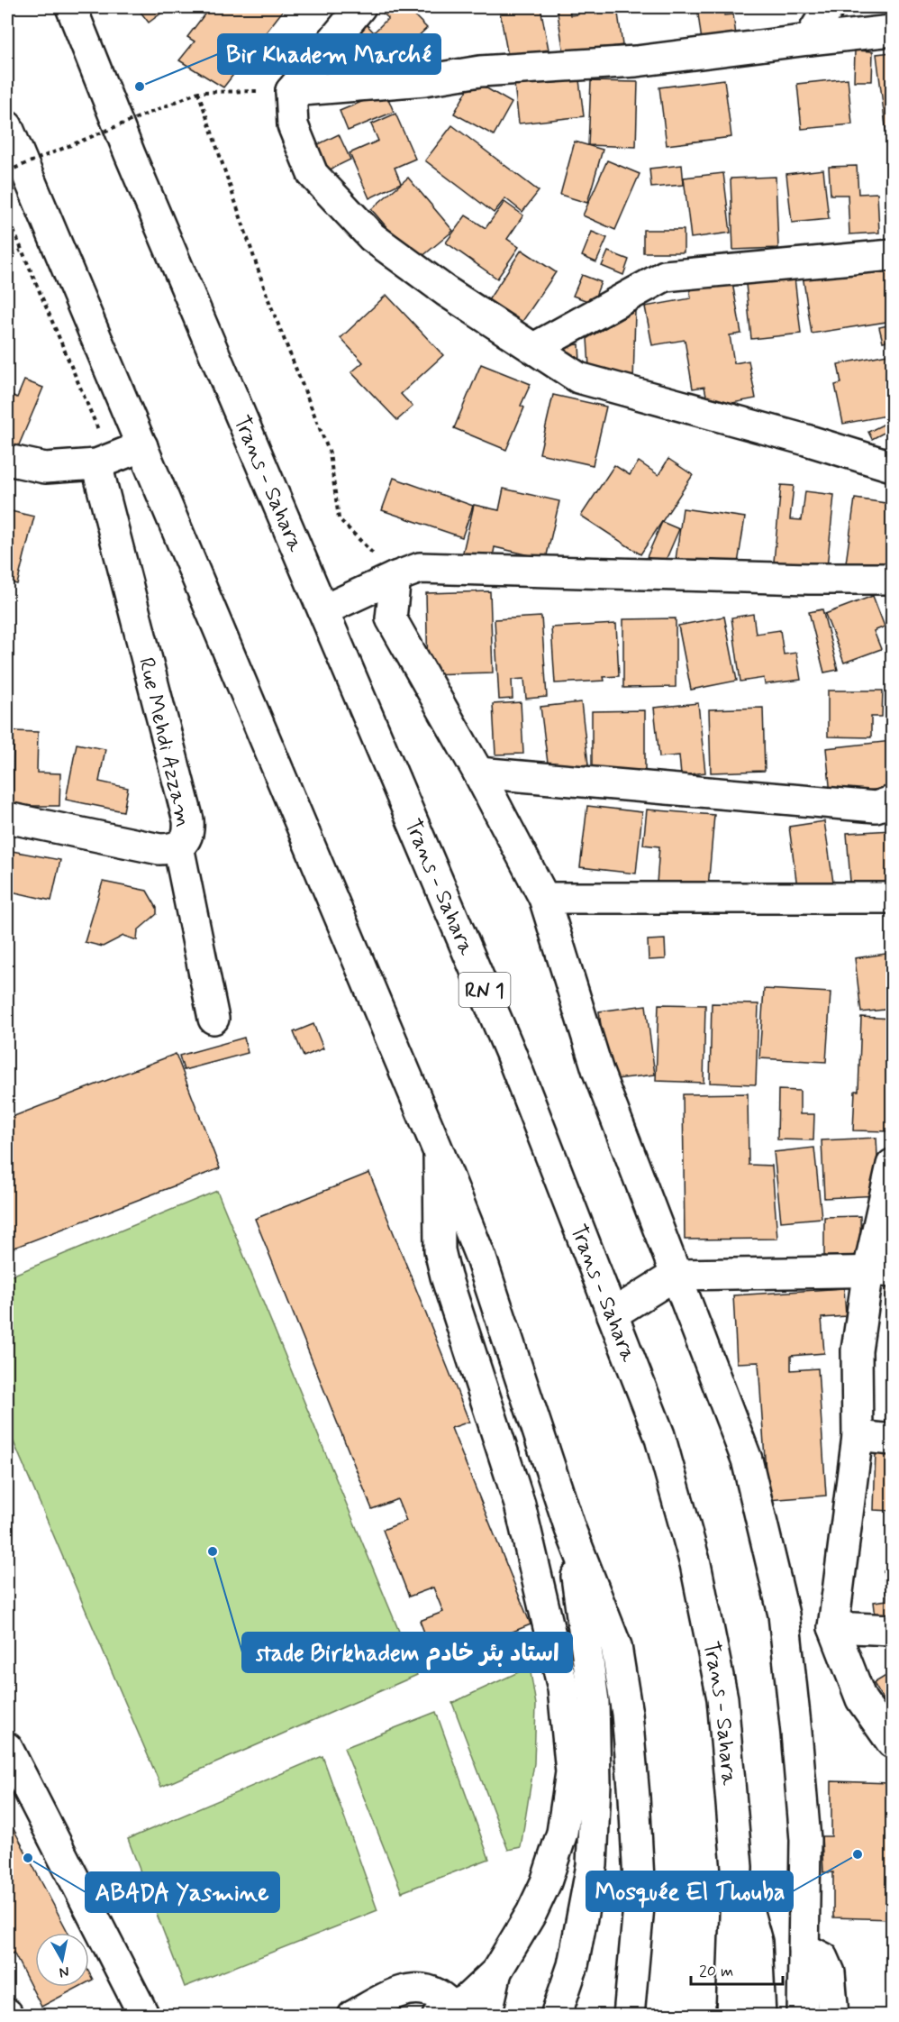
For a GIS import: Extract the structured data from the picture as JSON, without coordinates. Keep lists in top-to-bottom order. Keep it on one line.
{"streets":{"main road":["Trans - Sahara","Rue Mehdi Azzam","RN 1"]},"places":["Bir Khadem Marché","stade Birkhadem استاد بئر خادم","Mosquée El Thouba","ABADA Yasmine"],"scale_bar":"20 m","north":"bottom"}
